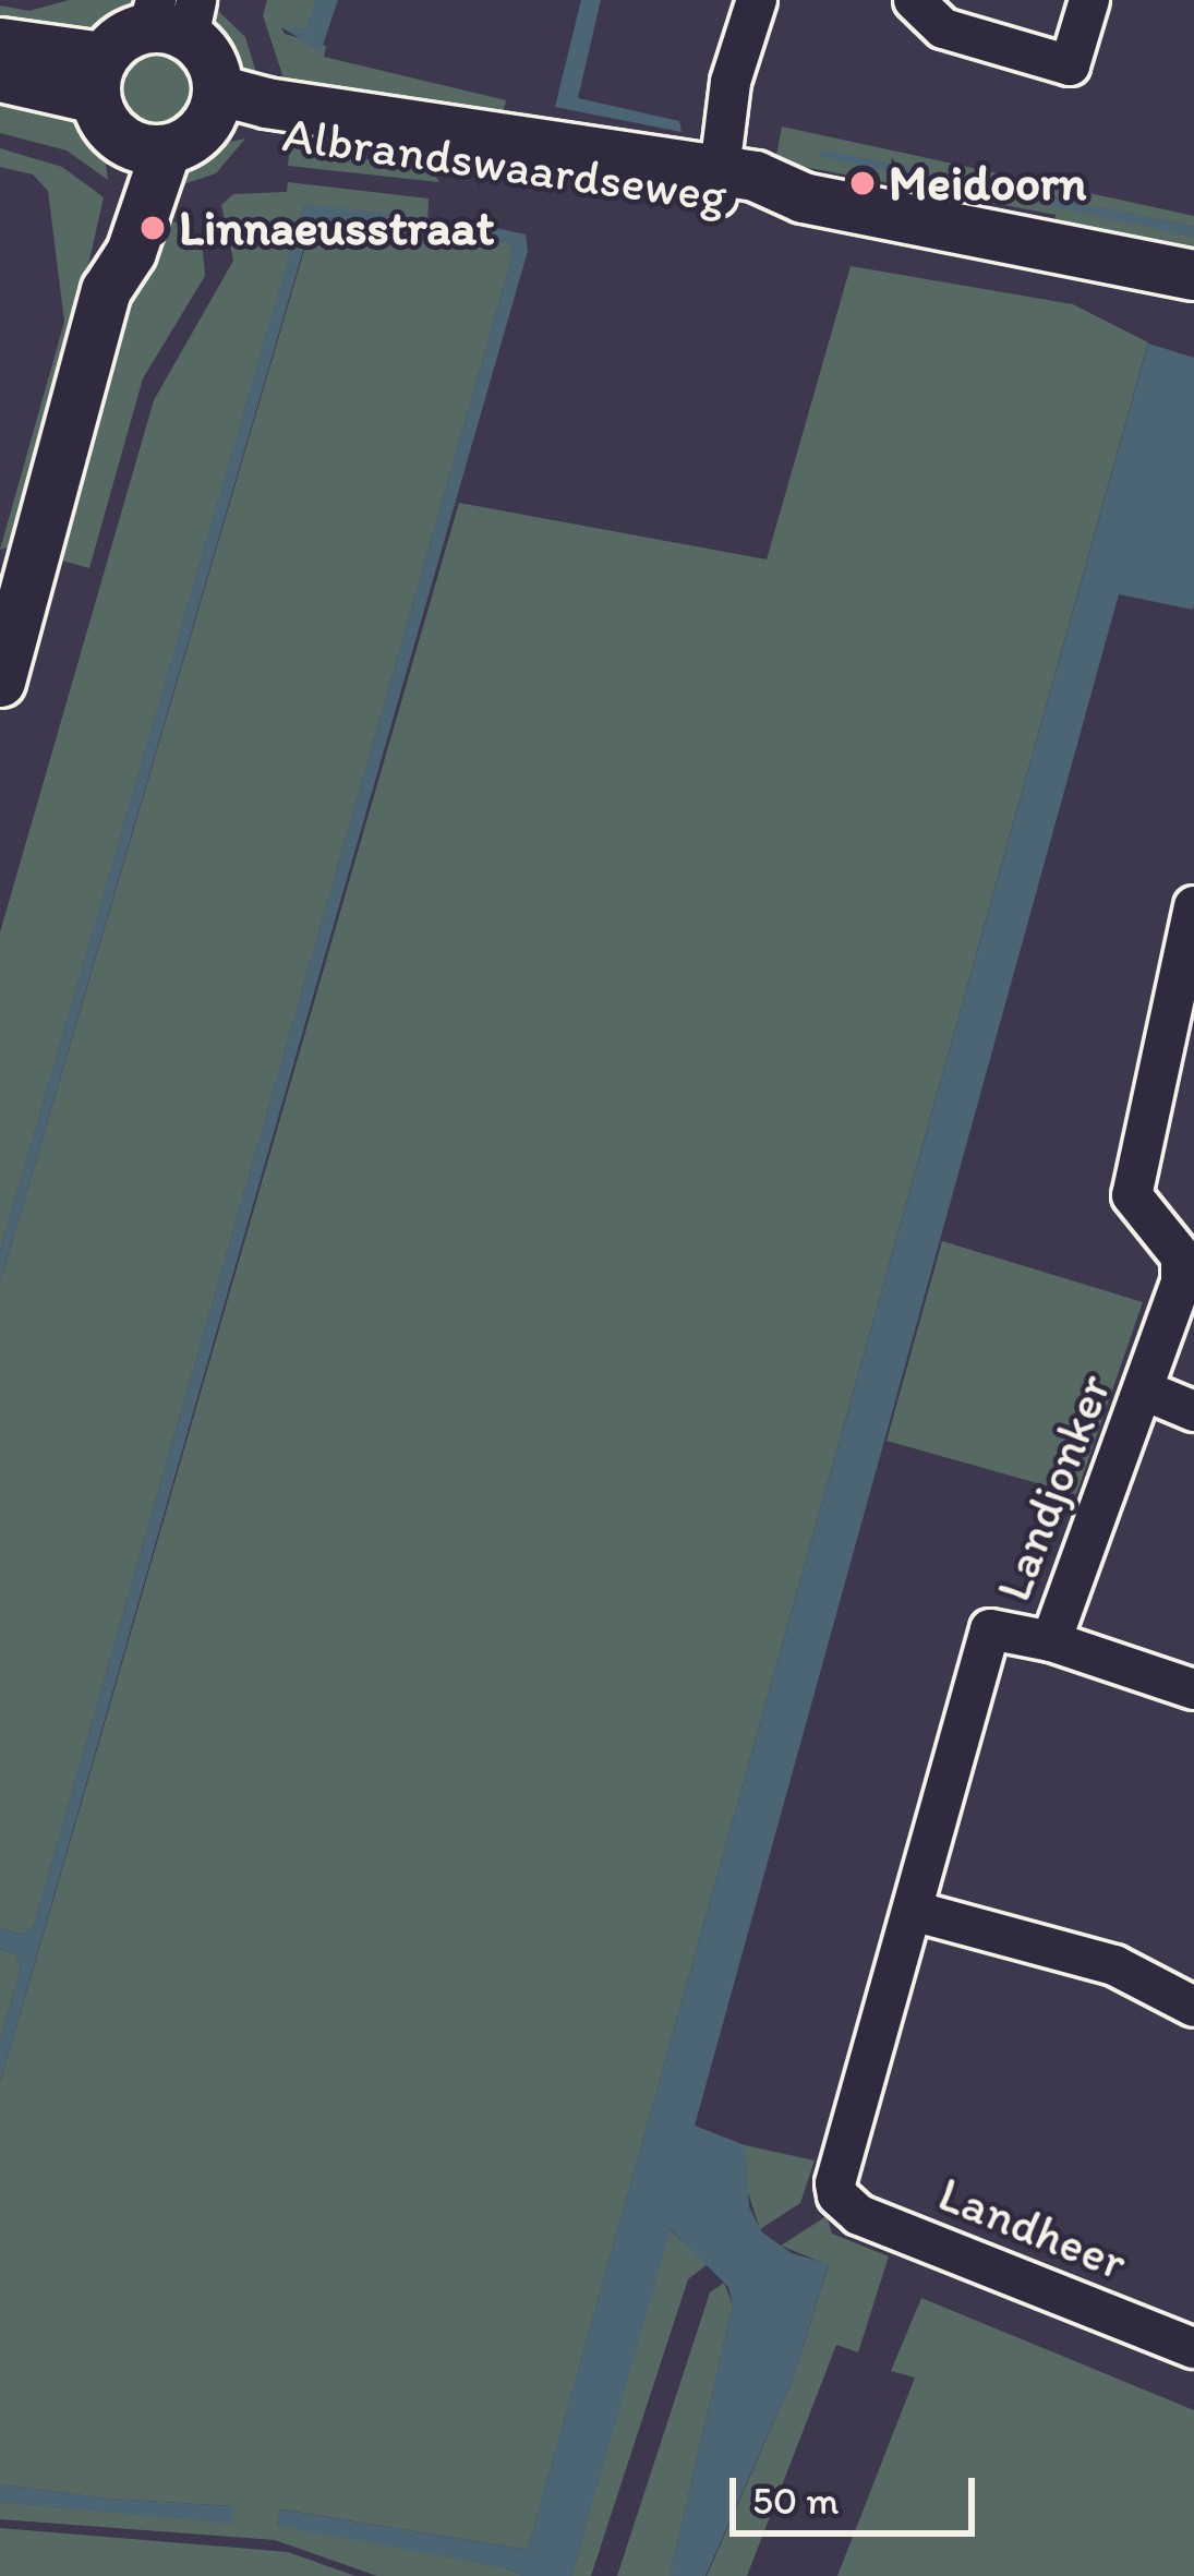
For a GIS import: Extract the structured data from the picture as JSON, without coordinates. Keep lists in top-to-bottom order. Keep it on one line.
{"streets":{"street":["Albrandswaardseweg","Landjonker","Landheer"]},"crossings":[["Landjonker","Landheer"]],"places":["Meidoorn","Linnaeusstraat"],"scale_bar":"50 m"}
